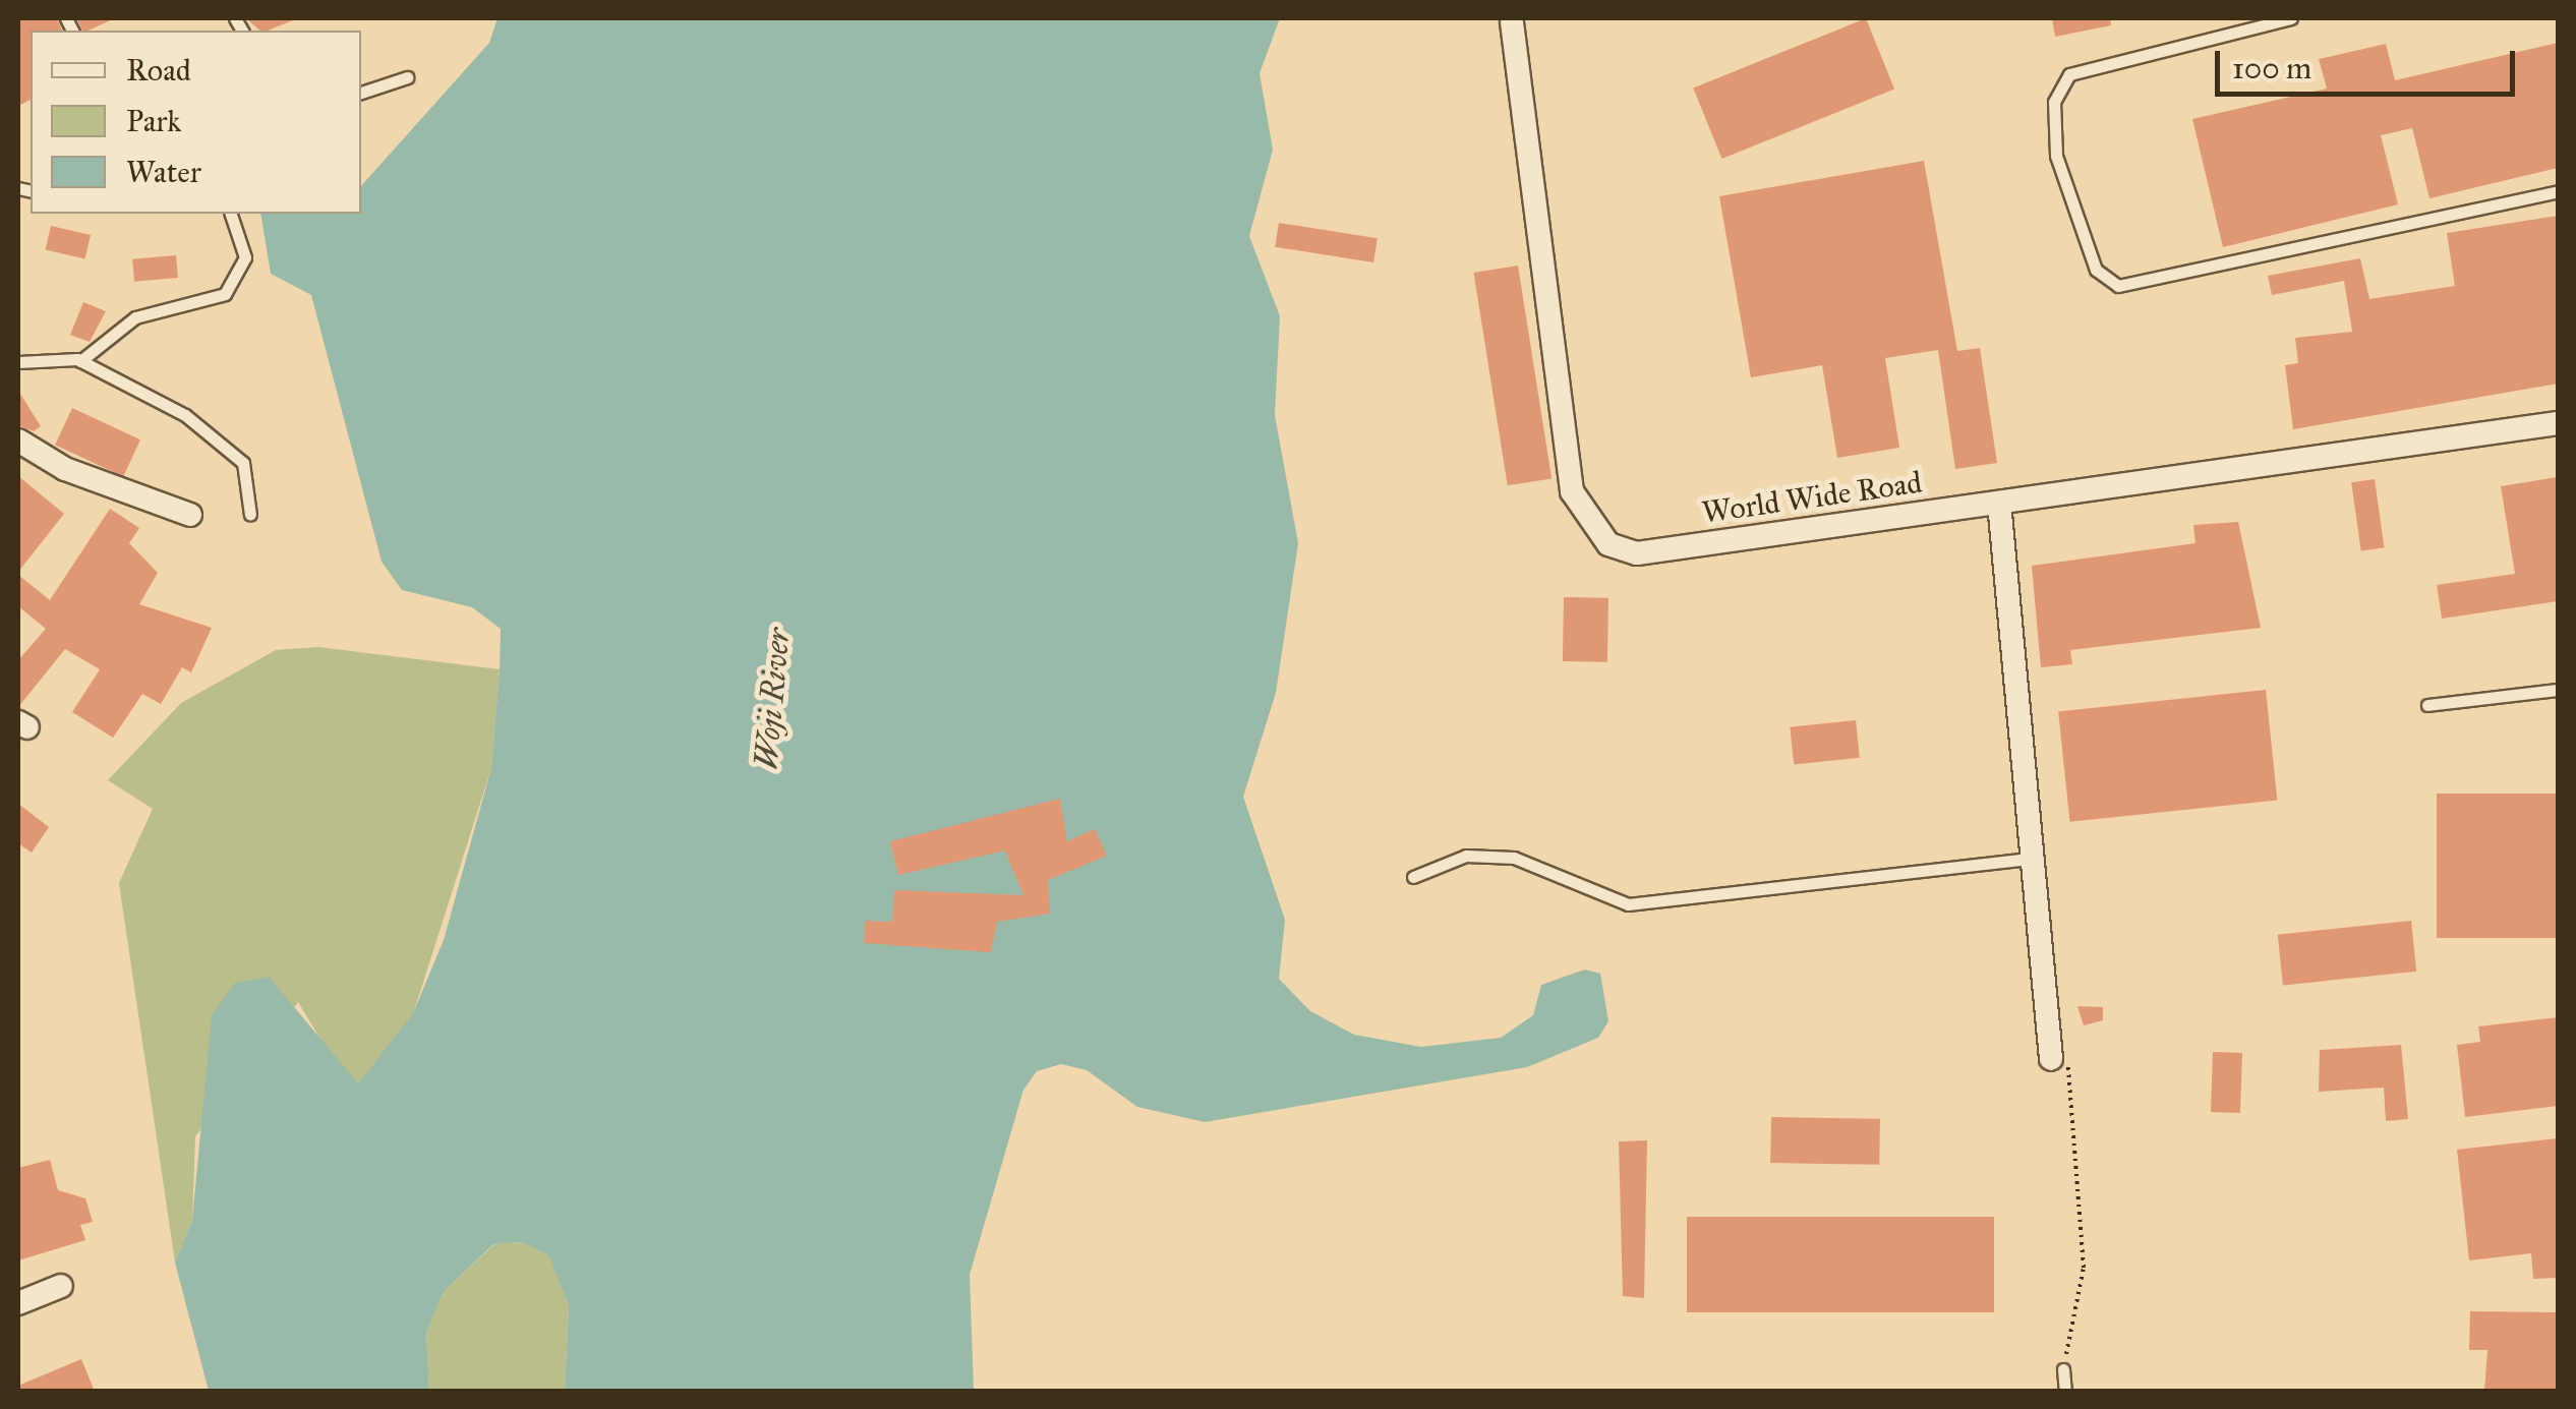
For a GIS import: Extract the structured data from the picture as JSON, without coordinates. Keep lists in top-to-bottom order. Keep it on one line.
{"streets":{"street":["World Wide Road"]},"water":["Woji River"],"legend":["Road","Park","Water"],"scale_bar":"100 m"}
